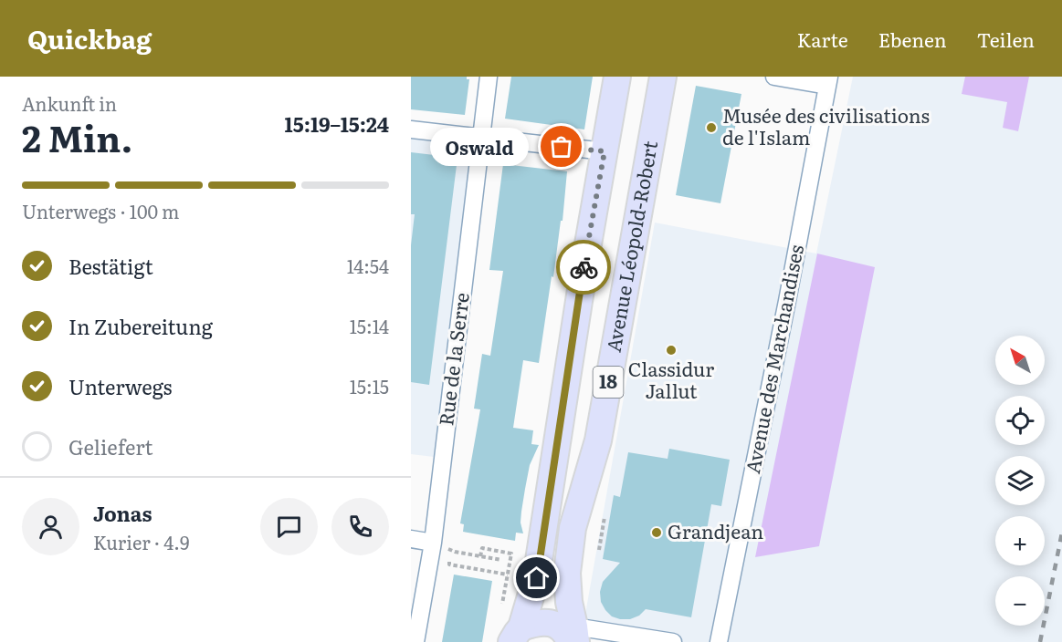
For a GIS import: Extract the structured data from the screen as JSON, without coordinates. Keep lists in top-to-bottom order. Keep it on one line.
{"streets":{"main road":["Avenue Léopold-Robert","18"],"street":["Rue de la Serre","Avenue des Marchandises"]},"places":["Musée des civilisations de l'Islam","Oswald","Classidur Jallut","Grandjean"],"north":"top left","page":{"header":"Quickbag","nav":["Karte","Ebenen","Teilen"],"heading":["2 Min.","Ankunft in","15:19–15:24"],"panel":["Jonas","Kurier · 4.9"],"bubble":"Oswald","bar":"Unterwegs · 100 m","list":[["Bestätigt","14:54"],["In Zubereitung","15:14"],["Unterwegs","15:15"],"Geliefert"],"map_buttons":["+","−"]}}
